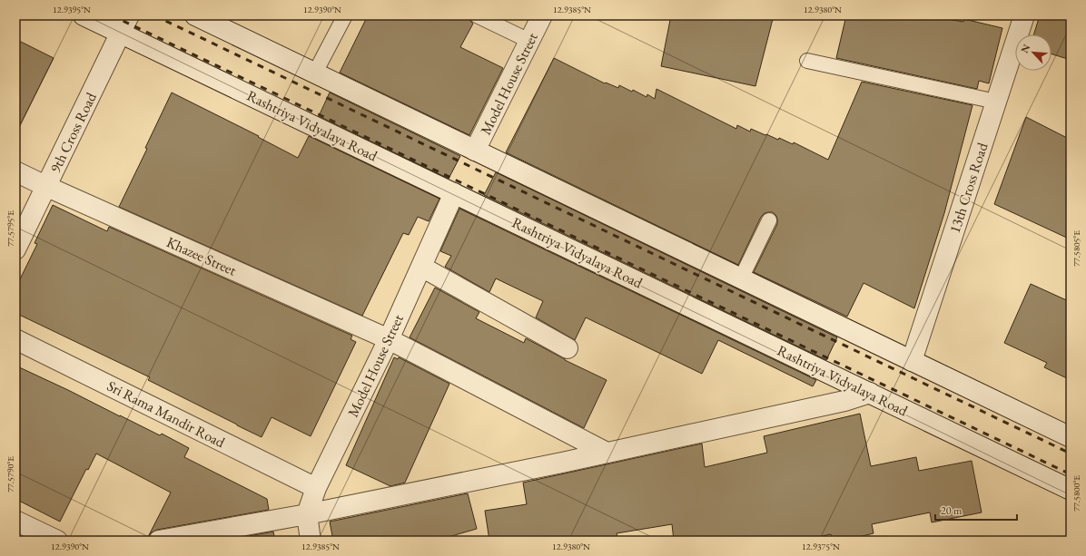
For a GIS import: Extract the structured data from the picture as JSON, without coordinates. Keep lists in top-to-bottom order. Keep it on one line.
{"streets":{"street":["Model House Street","Rashtriya Vidyalaya Road","9th Cross Road","13th Cross Road","Khazee Street","Sri Rama Mandir Road"]},"crossings":[["Model House Street","Rashtriya Vidyalaya Road"],["Model House Street","Khazee Street"],["Model House Street","Sri Rama Mandir Road"],["Rashtriya Vidyalaya Road","9th Cross Road"],["9th Cross Road","Khazee Street"]],"scale_bar":"20 m","north":"top left","coordinates":["12.9395°N","12.9390°N","12.9385°N","12.9380°N","77.5795°E","77.5805°E","77.5790°E","77.5800°E","12.9375°N"]}
